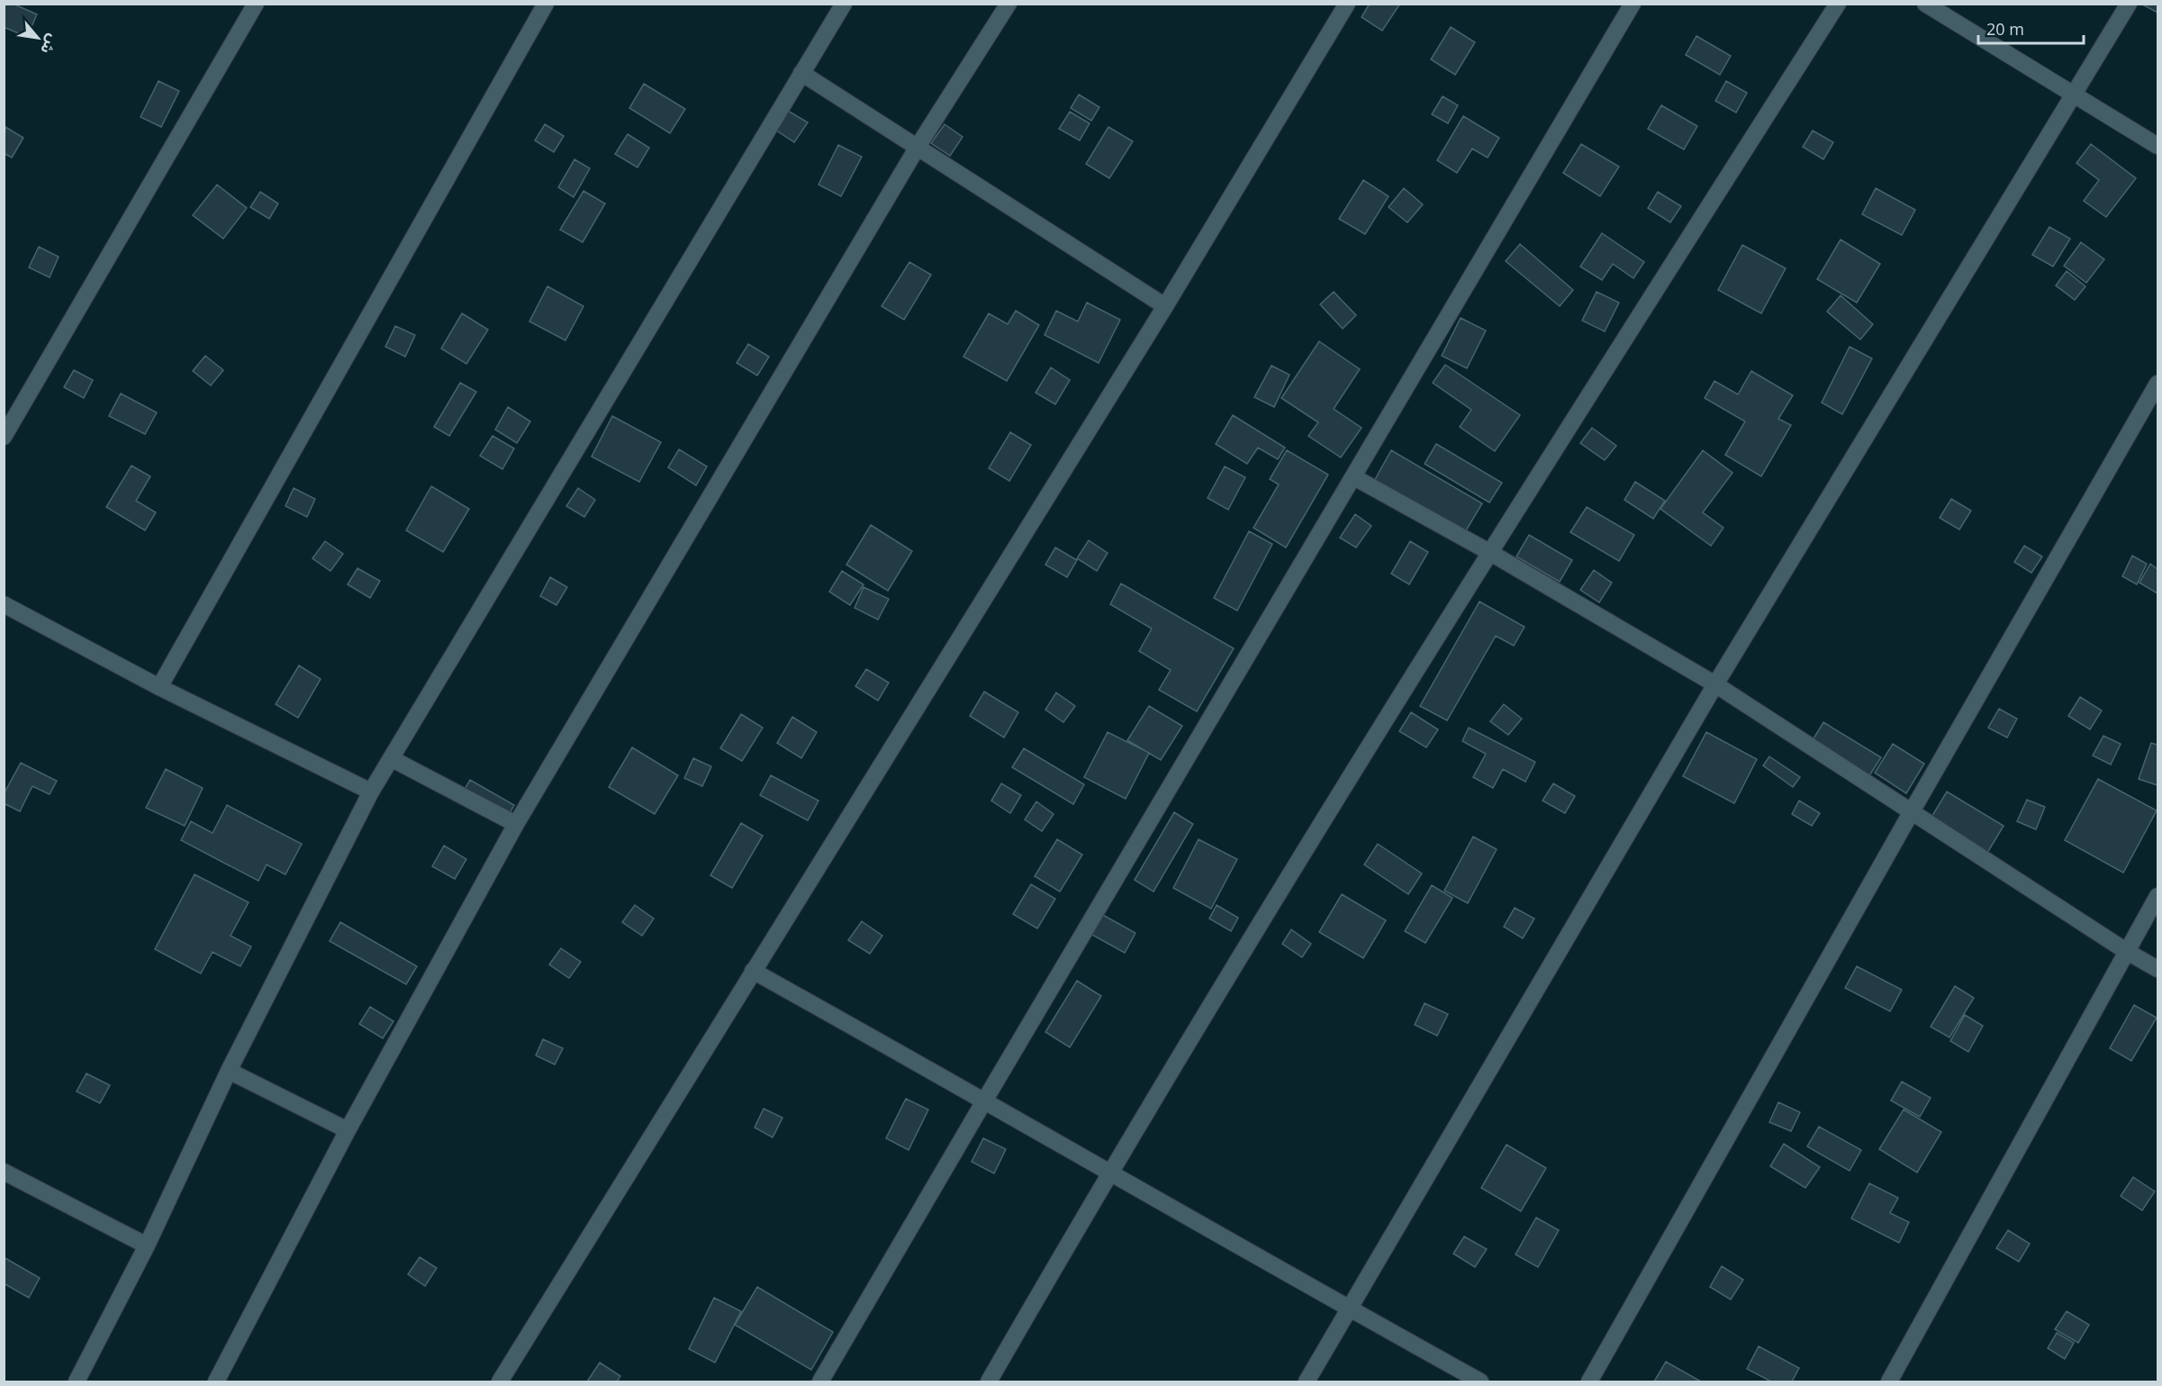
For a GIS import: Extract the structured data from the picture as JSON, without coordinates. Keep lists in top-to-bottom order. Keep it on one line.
{"scale_bar":"20 m","north":"bottom right"}
